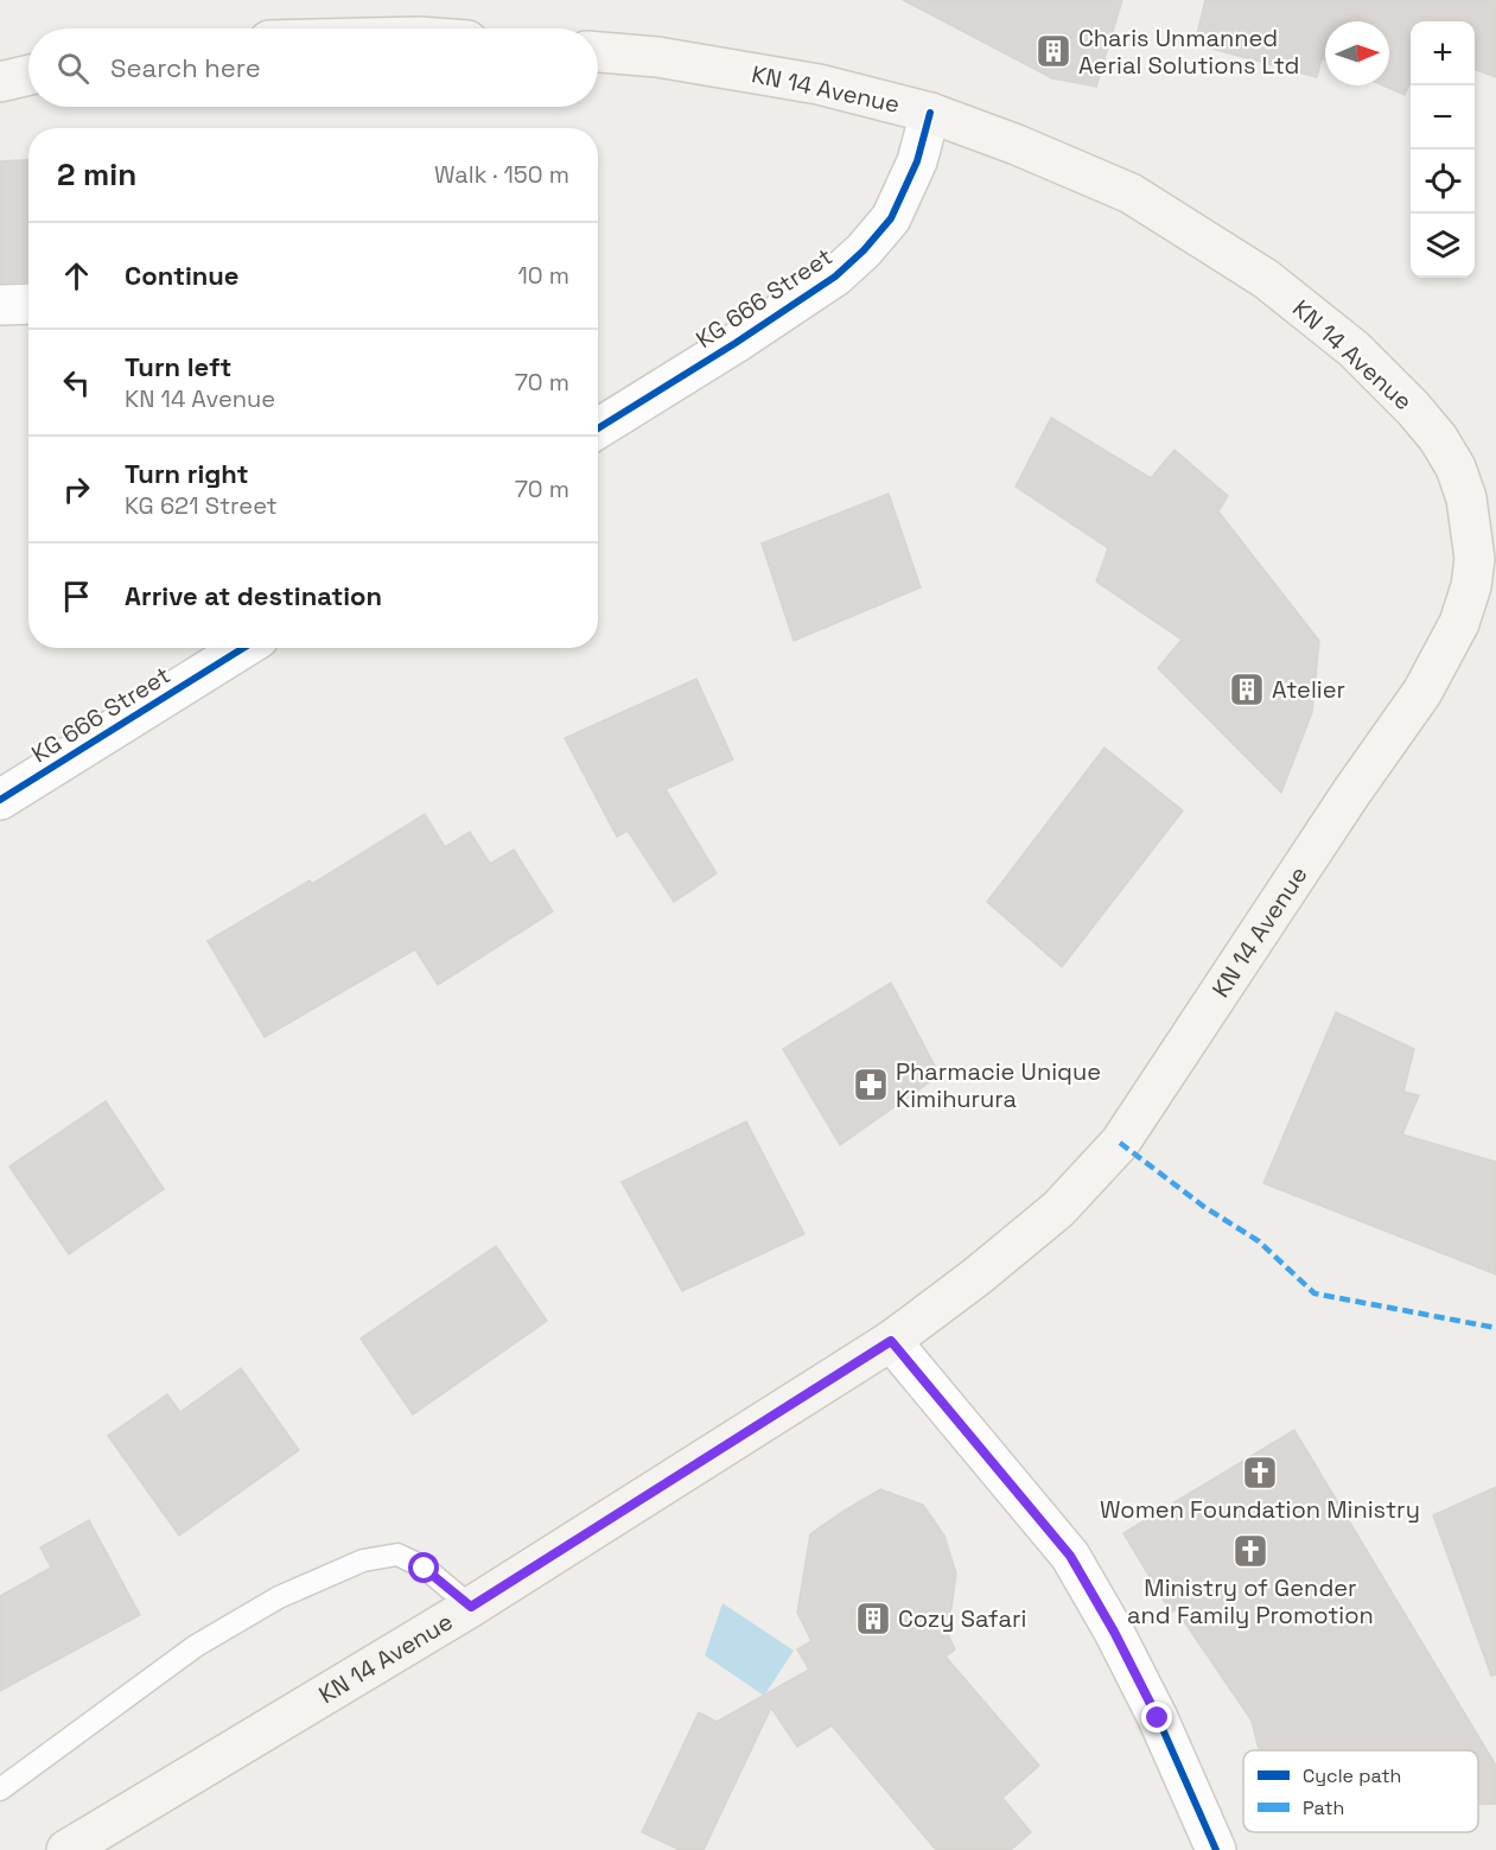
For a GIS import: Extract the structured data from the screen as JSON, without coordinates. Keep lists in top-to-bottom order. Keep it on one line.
{"streets":{"main road":["KN 14 Avenue"],"street":["KG 666 Street"]},"crossings":[["KN 14 Avenue","KG 666 Street"]],"places":{"building":["Charis Unmanned Aerial Solutions Ltd","Atelier","Cozy Safari"],"pharmacy":["Pharmacie Unique Kimihurura"],"church":["Women Foundation Ministry","Ministry of Gender and Family Promotion"]},"legend":["Cycle path","Path"],"north":"right","page":{"map_buttons":["+","−"],"search":"Search here","heading":["2 min","Walk · 150 m"],"list":[["Continue","10 m"],["Turn left","KN 14 Avenue","70 m"],["Turn right","KG 621 Street","70 m"],"Arrive at destination"]}}
